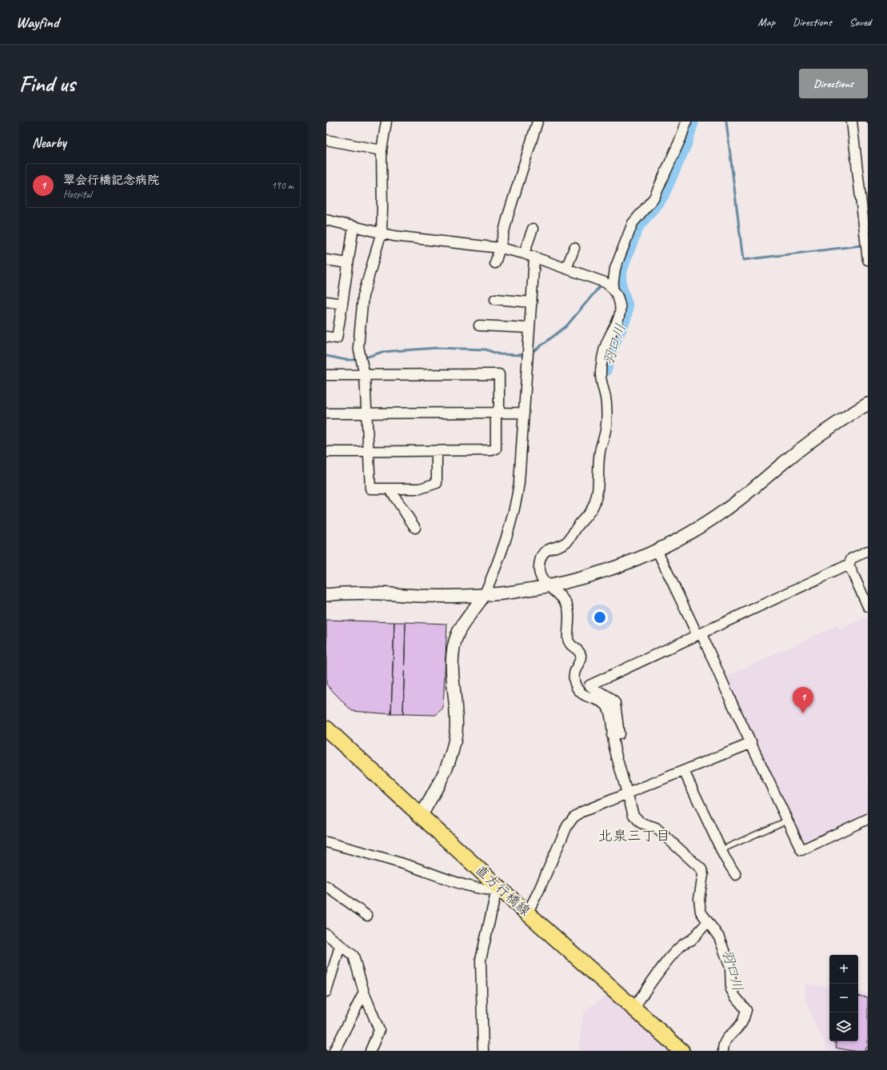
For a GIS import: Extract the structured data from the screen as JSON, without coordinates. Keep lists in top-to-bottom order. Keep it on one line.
{"streets":{"main road":["直方行橋線"]},"districts":["北泉三丁目"],"water":["羽口川"],"page":{"header":"Wayfind","nav":["Map","Directions","Saved"],"buttons":"Directions","title":"Find us","heading":"Nearby","list":[{"mark":"1","name":"翠会行橋記念病院","note":"Hospital","value":"190 m"}],"pins":"1","map_buttons":["+","−"]}}
